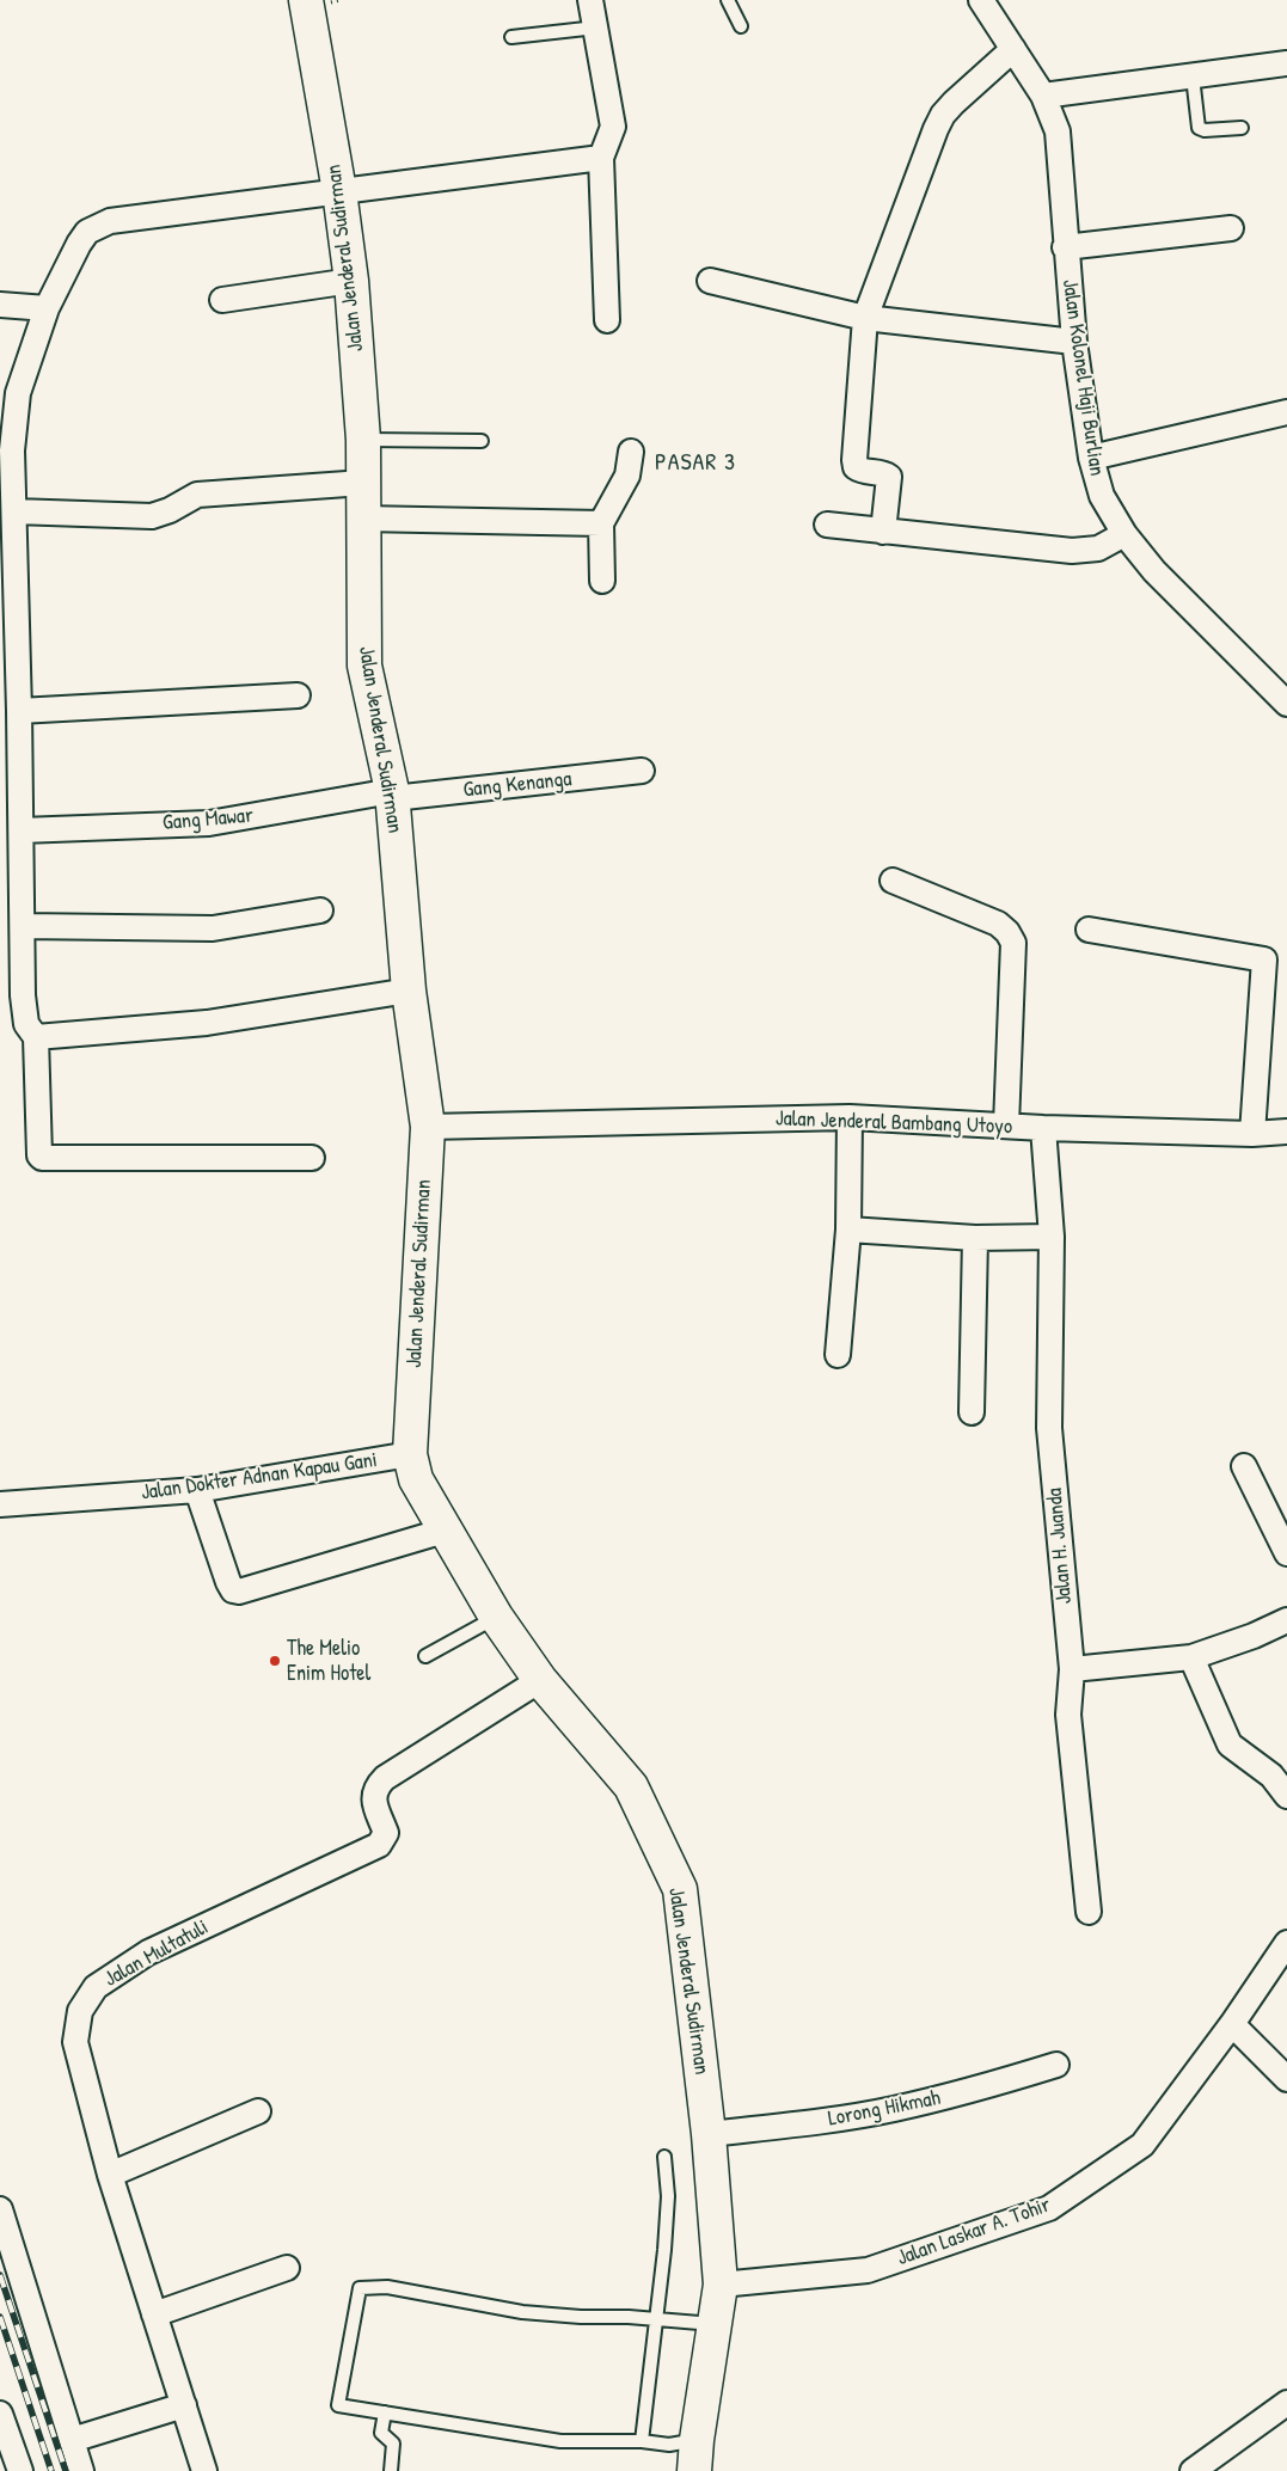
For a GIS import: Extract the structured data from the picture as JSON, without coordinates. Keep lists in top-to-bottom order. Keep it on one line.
{"streets":{"main road":["Jalan Jenderal Sudirman"],"street":["Jalan Kolonel Haji Burlian","Gang Kenanga","Gang Mawar","Jalan Jenderal Bambang Utoyo","Jalan Dokter Adnan Kapau Gani","Jalan H. Juanda","Jalan Multatuli","Lorong Hikmah","Jalan Laskar A. Tohir"]},"crossings":[["Jalan Jenderal Sudirman","Gang Kenanga"],["Jalan Jenderal Sudirman","Gang Mawar"],["Jalan Jenderal Sudirman","Jalan Jenderal Bambang Utoyo"],["Jalan Jenderal Sudirman","Jalan Dokter Adnan Kapau Gani"],["Jalan Jenderal Sudirman","Jalan Multatuli"],["Jalan Jenderal Sudirman","Lorong Hikmah"],["Jalan Jenderal Sudirman","Jalan Laskar A. Tohir"],["Gang Kenanga","Gang Mawar"],["Jalan Jenderal Bambang Utoyo","Jalan H. Juanda"]],"districts":["PASAR 3"],"places":["The Melio Enim Hotel"]}
